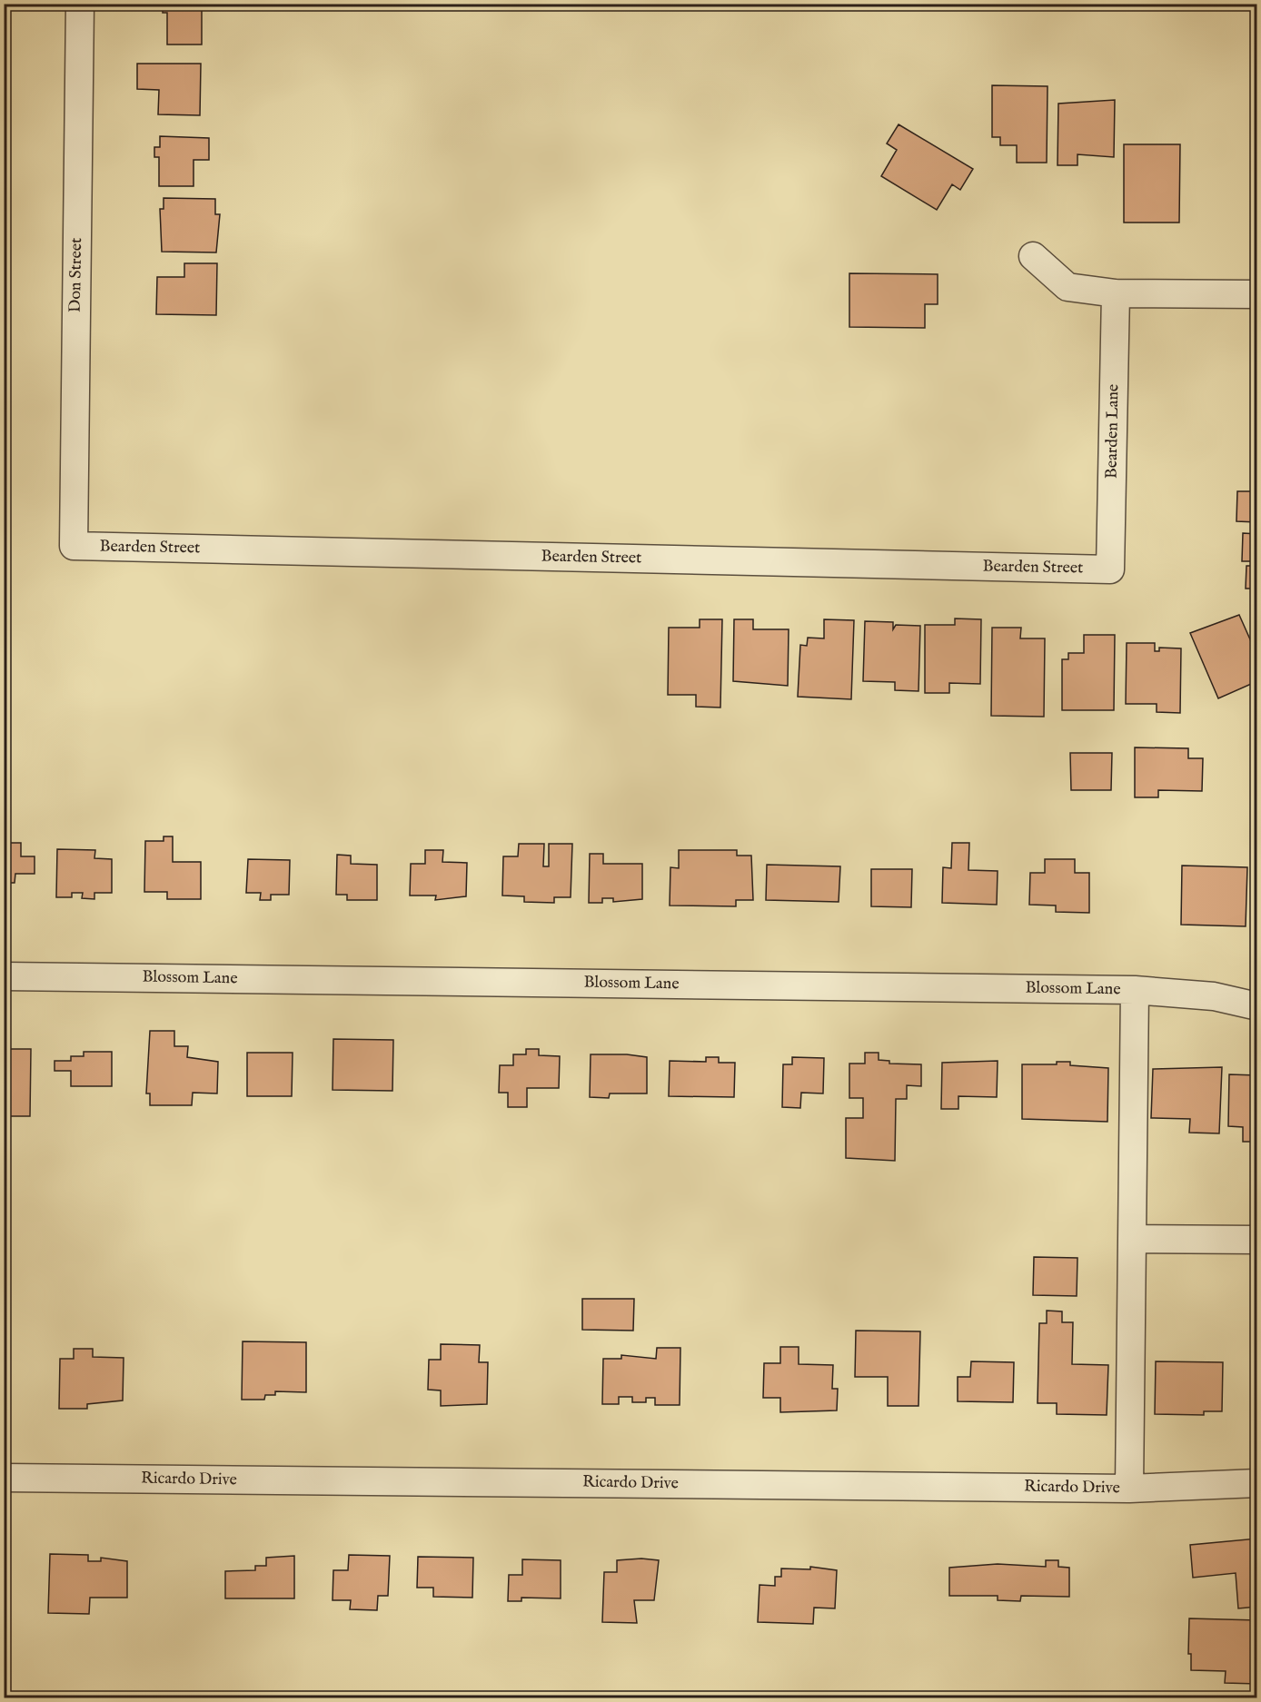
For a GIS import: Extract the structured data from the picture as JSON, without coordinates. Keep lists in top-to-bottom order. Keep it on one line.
{"streets":{"street":["Don Street","Bearden Lane","Bearden Street","Blossom Lane","Ricardo Drive"]},"crossings":[["Don Street","Bearden Street"],["Bearden Lane","Bearden Street"]]}
